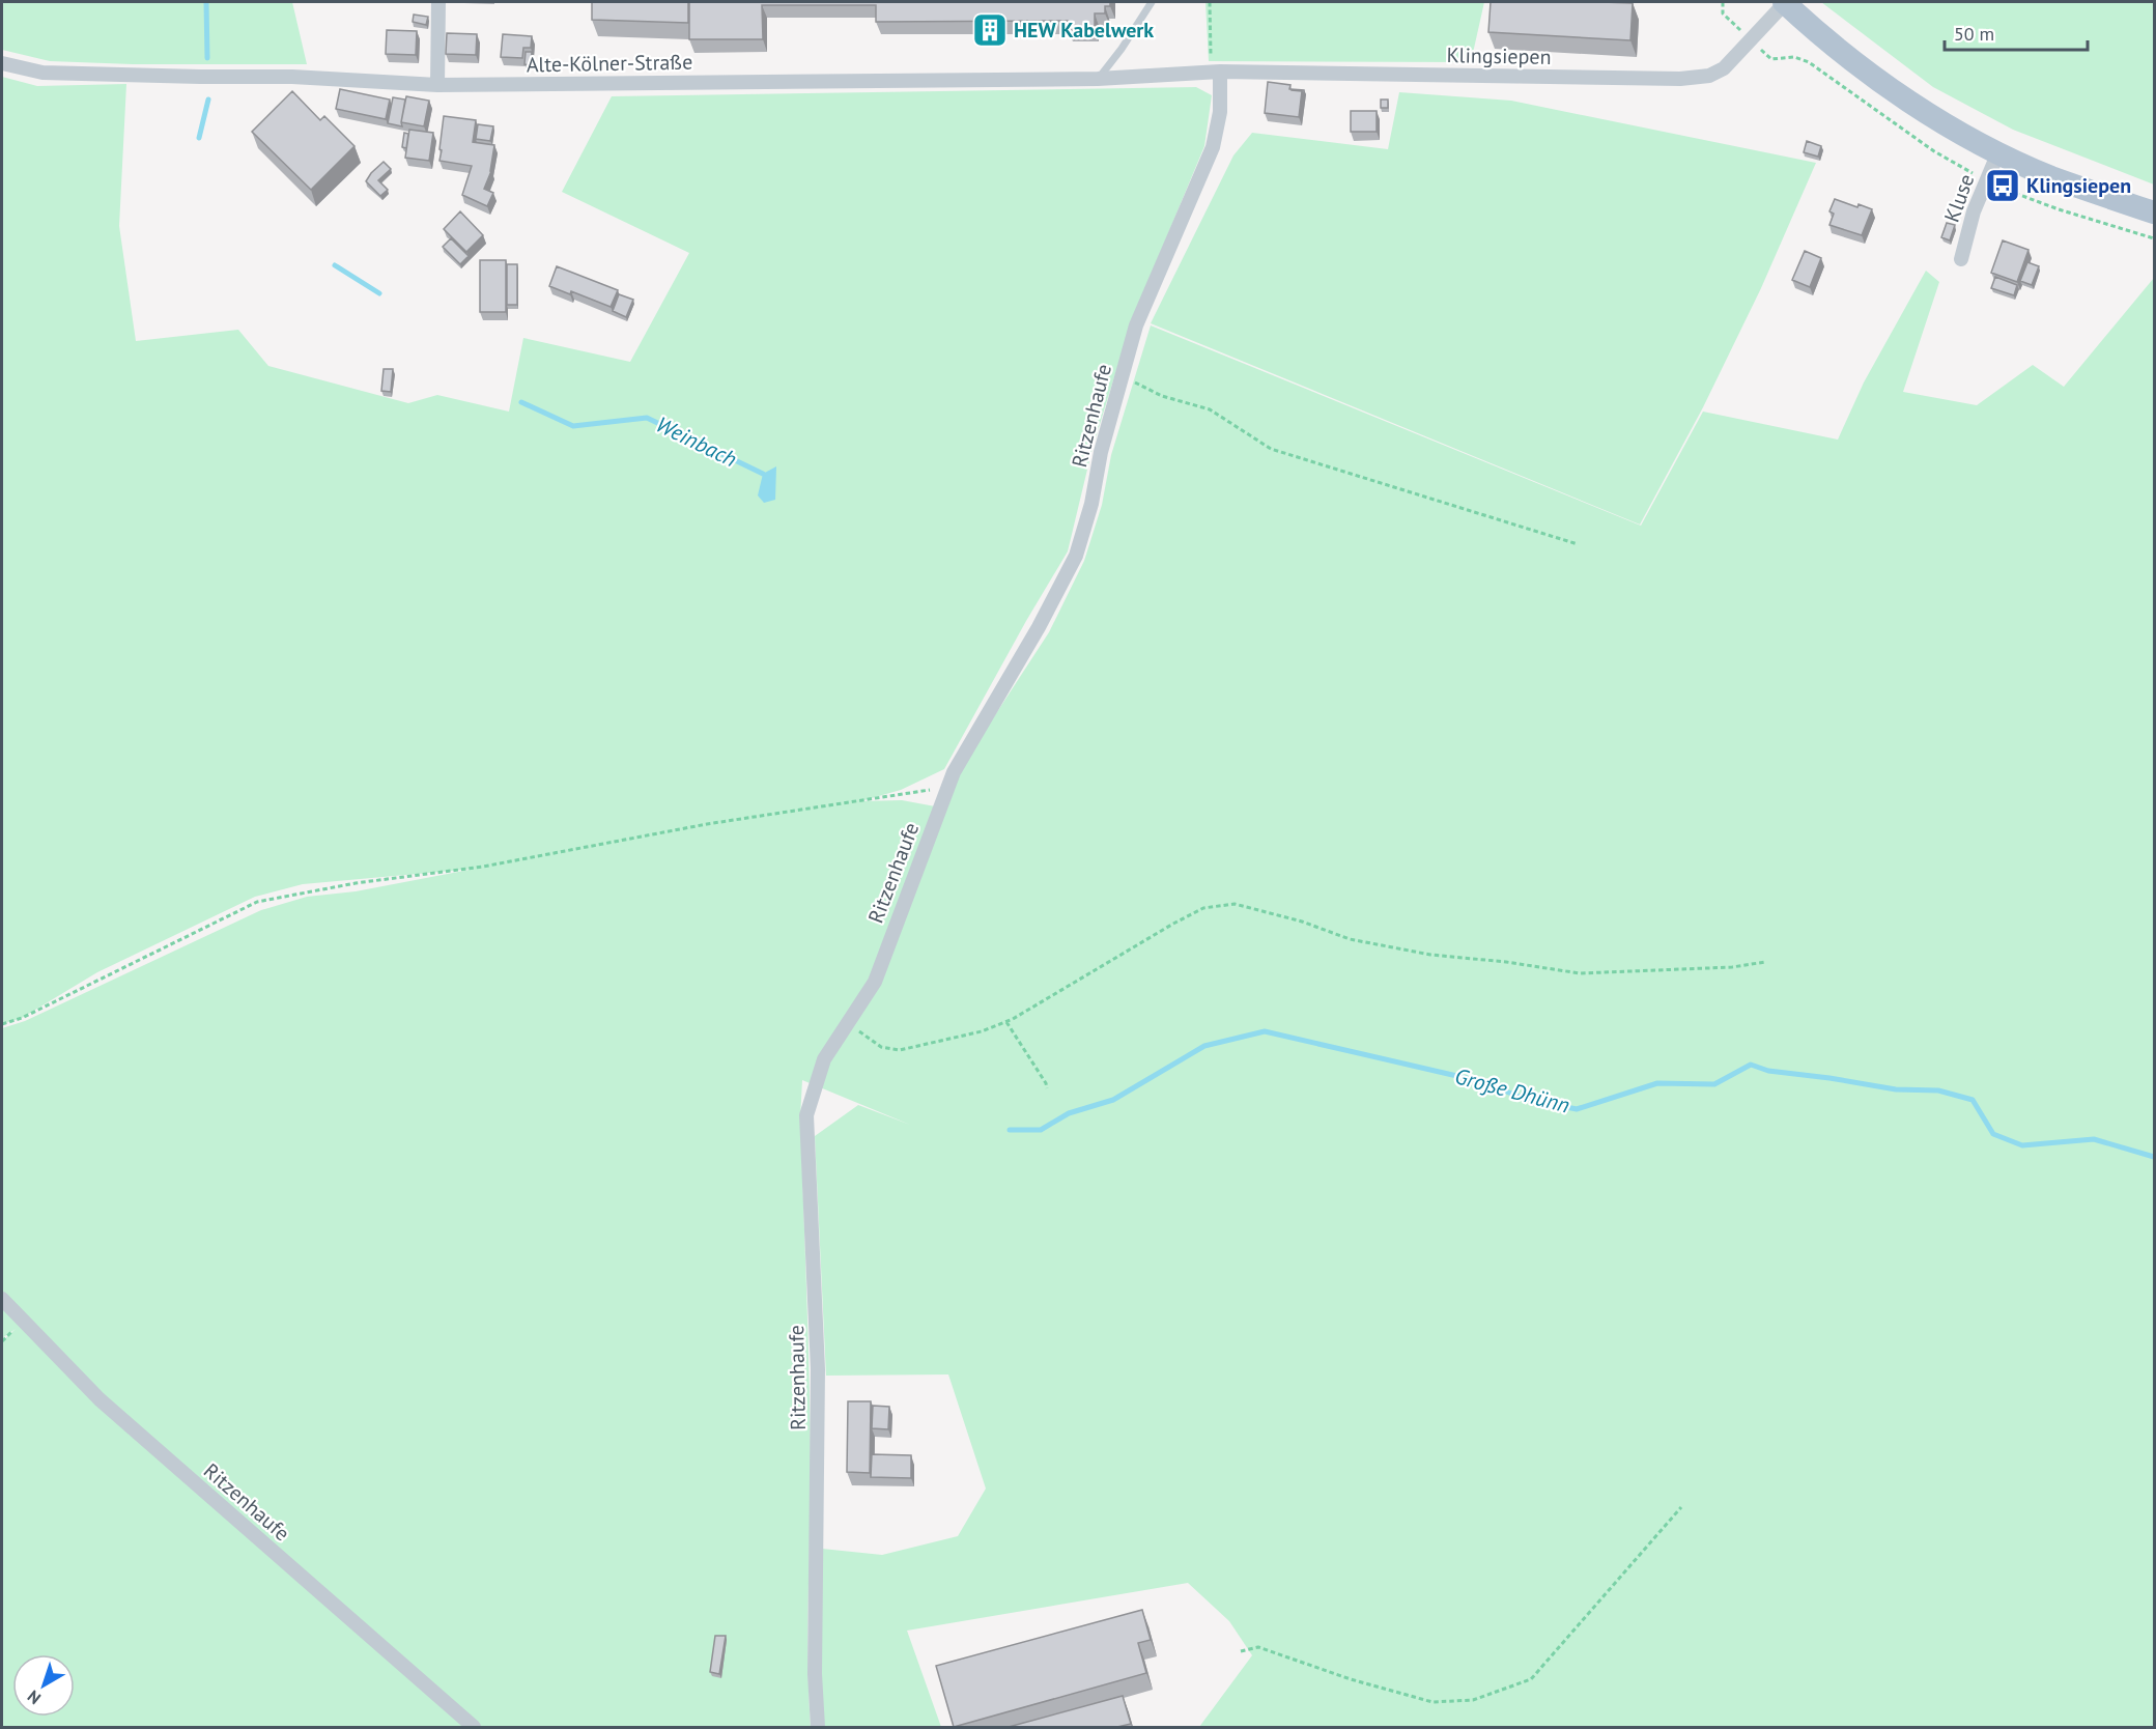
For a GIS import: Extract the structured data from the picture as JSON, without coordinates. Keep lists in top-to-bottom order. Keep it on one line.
{"streets":{"street":["Klingsiepen","Alte-Kölner-Straße","Kluse","Ritzenhaufe"]},"crossings":[["Klingsiepen","Alte-Kölner-Straße"],["Klingsiepen","Ritzenhaufe"],["Alte-Kölner-Straße","Ritzenhaufe"]],"water":["Weinbach","Große Dhünn"],"places":{"building":["HEW Kabelwerk"],"bus stop":["Klingsiepen"]},"scale_bar":"50 m","north":"bottom left"}
